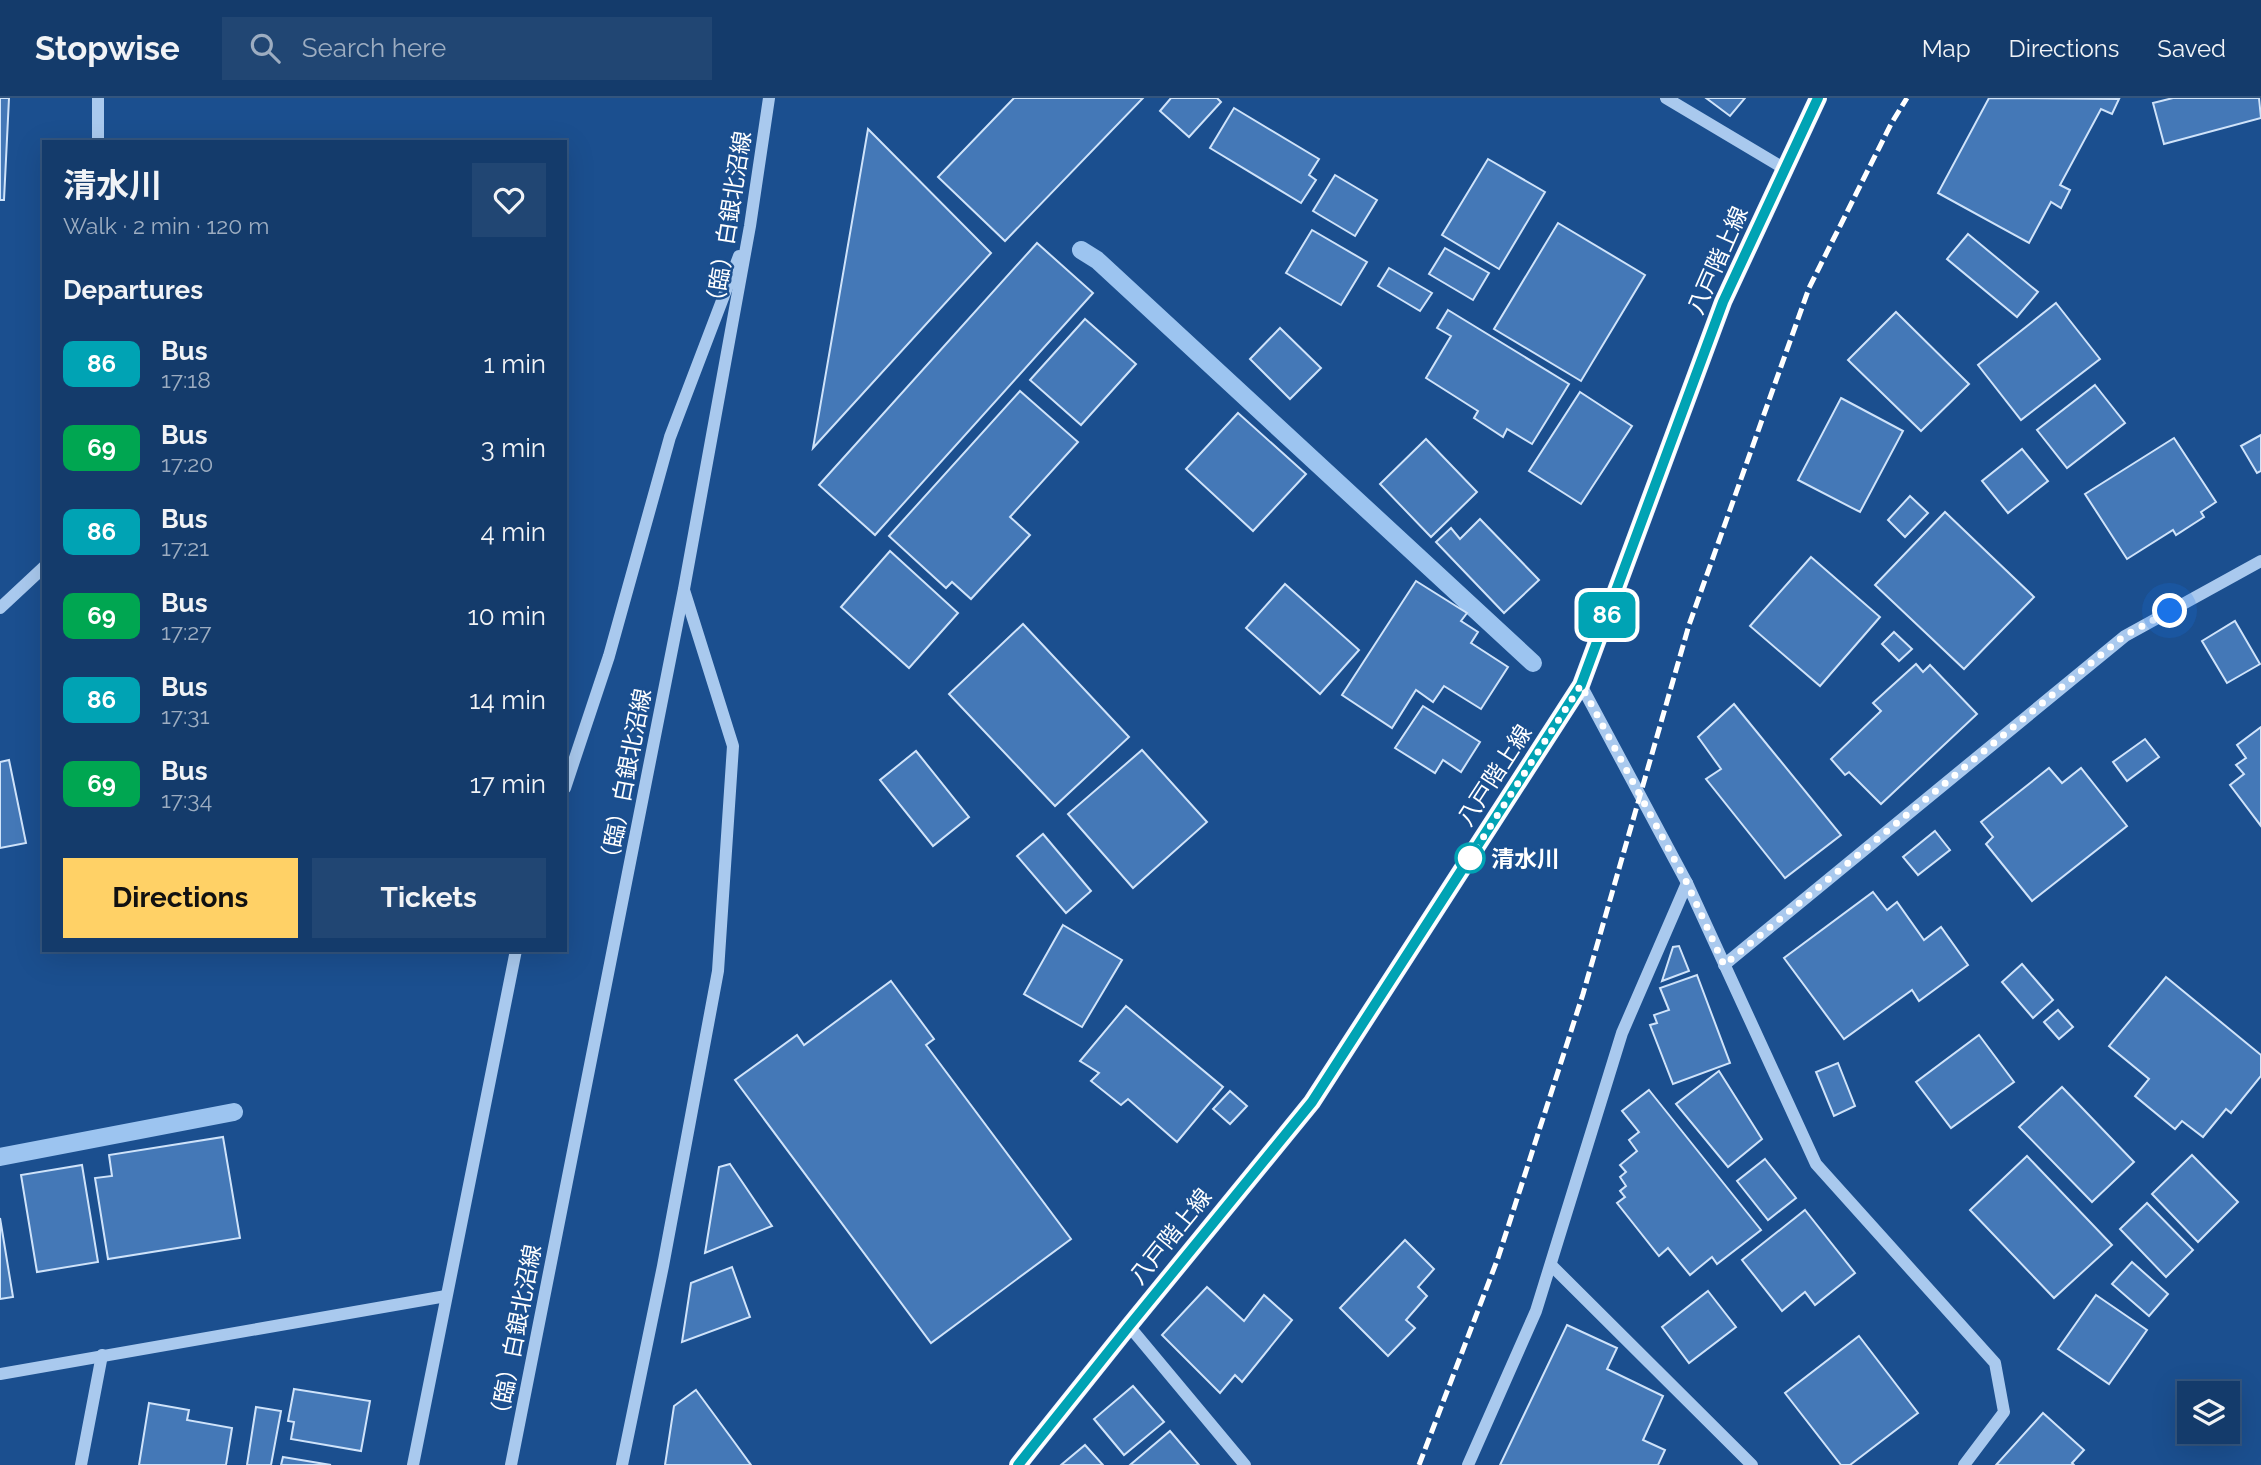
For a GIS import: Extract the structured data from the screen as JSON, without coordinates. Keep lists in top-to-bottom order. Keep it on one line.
{"streets":{"main road":["八戸階上線"],"street":["（臨）白銀北沼線"]},"places":["清水川"],"lines":["bus line 86"],"page":{"header":"Stopwise","search":"Search here","nav":["Map","Directions","Saved"],"on_map":"86","heading":[["清水川","Walk · 2 min · 120 m"],"Departures"],"list":[{"mark":"86","name":"Bus","note":"17:18","value":"1 min"},{"mark":"69","name":"Bus","note":"17:20","value":"3 min"},{"mark":"86","name":"Bus","note":"17:21","value":"4 min"},{"mark":"69","name":"Bus","note":"17:27","value":"10 min"},{"mark":"86","name":"Bus","note":"17:31","value":"14 min"},{"mark":"69","name":"Bus","note":"17:34","value":"17 min"}],"buttons":["Directions","Tickets"]}}
